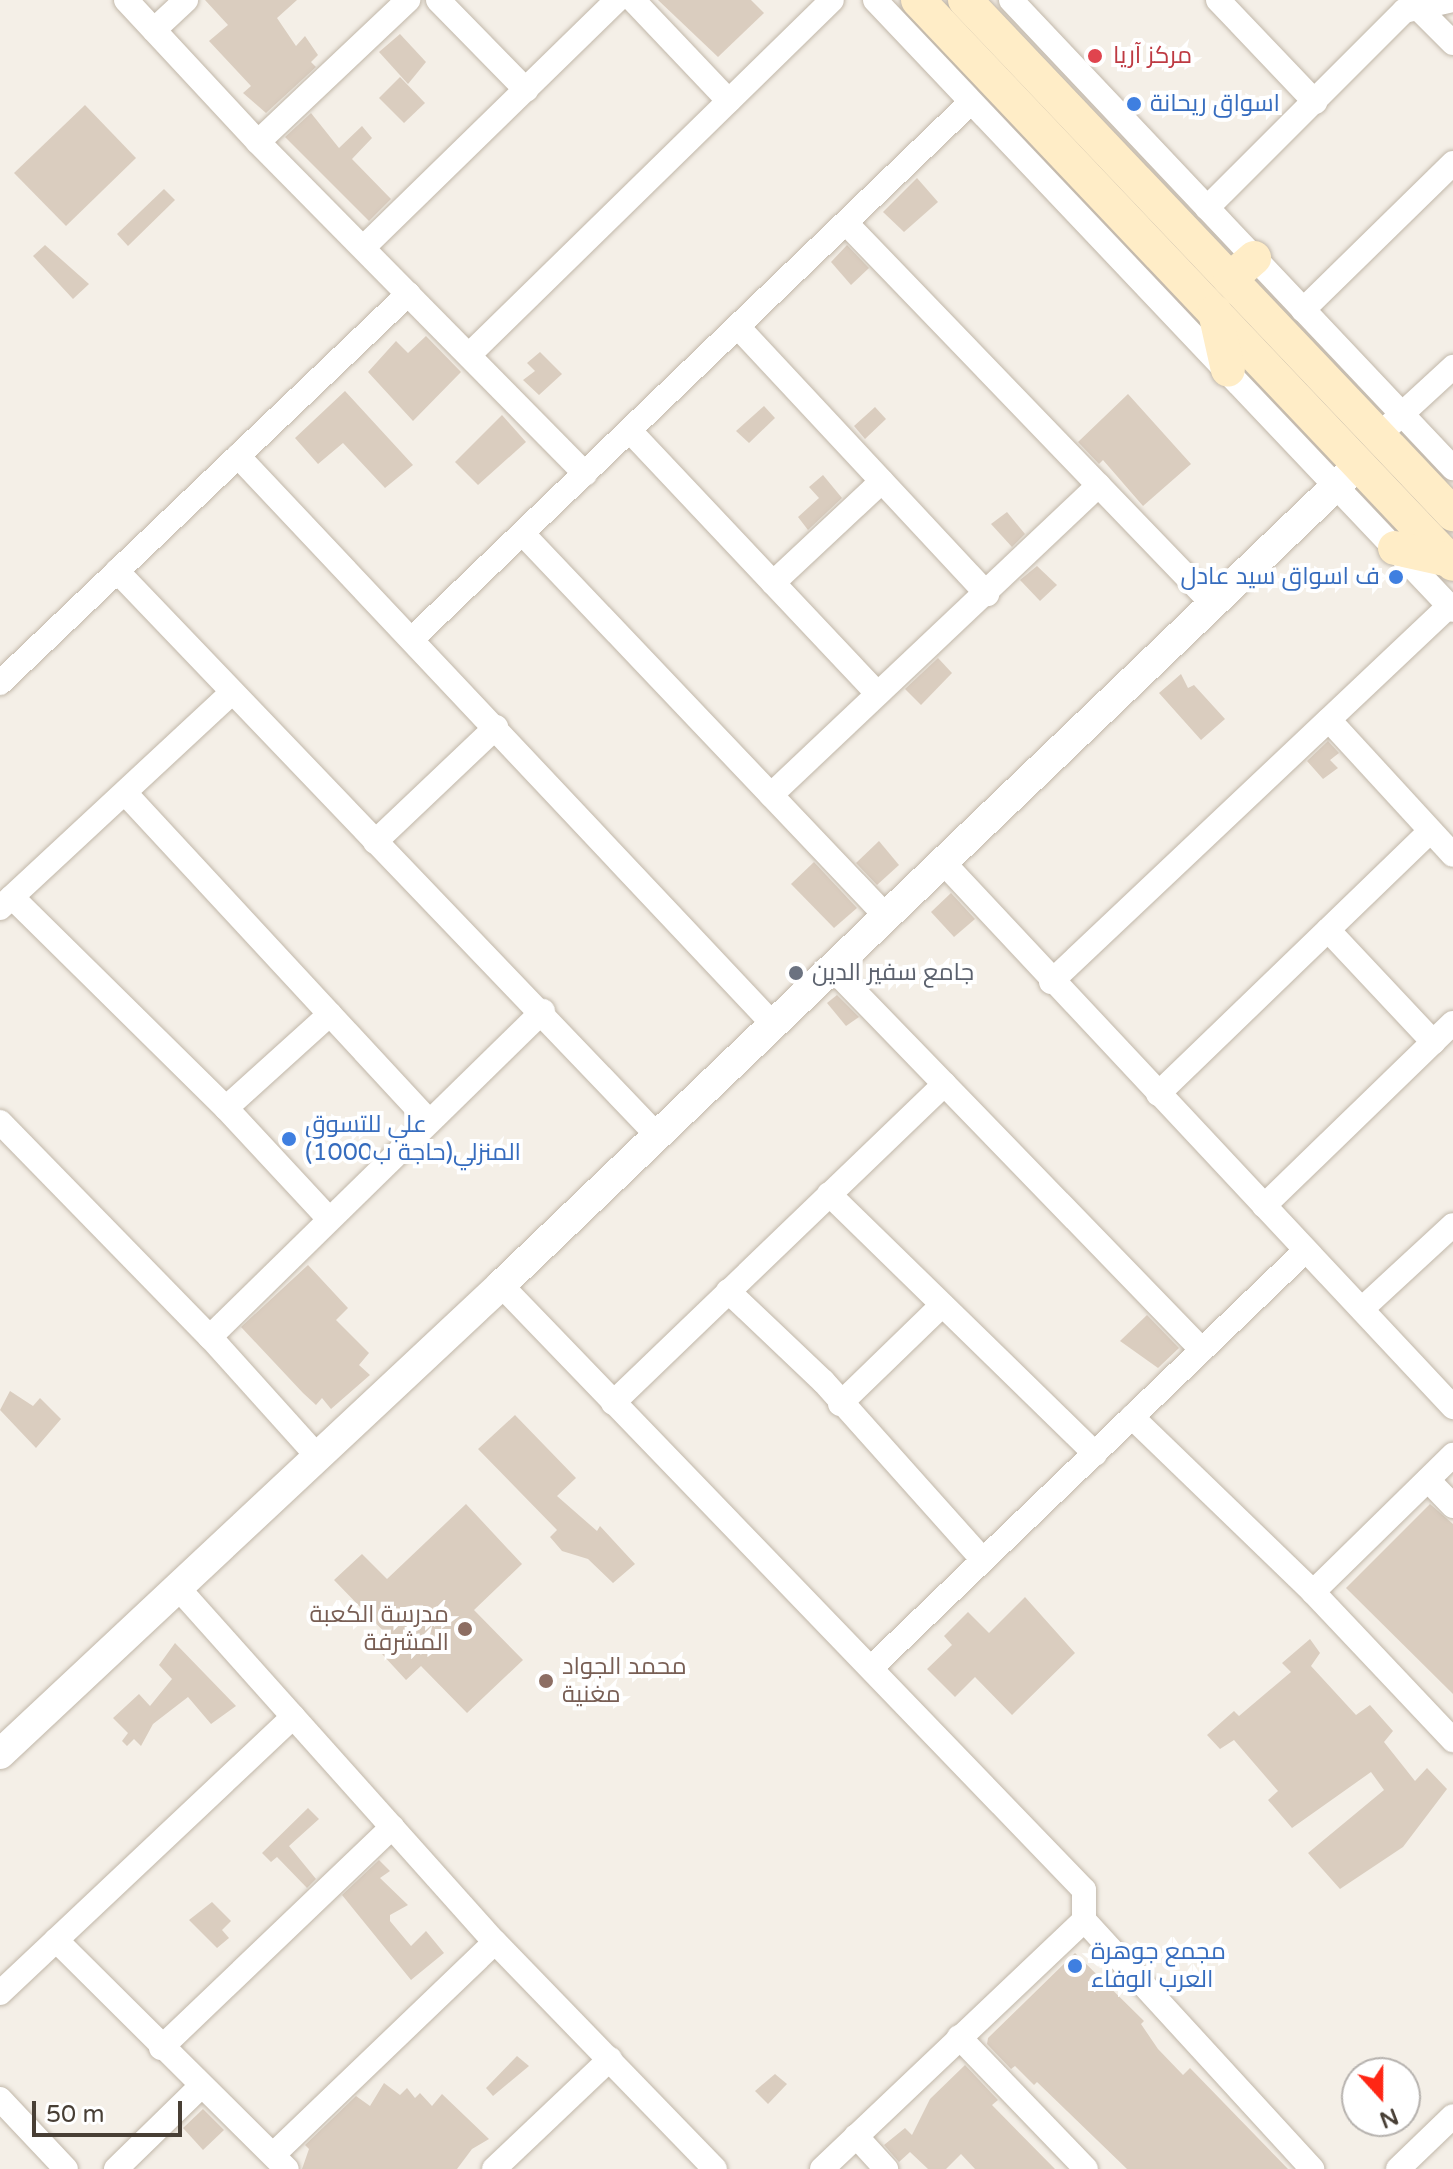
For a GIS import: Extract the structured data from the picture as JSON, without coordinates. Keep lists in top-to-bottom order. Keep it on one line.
{"places":["مركز آريا","اسواق ريحانة","ف اسواق سيد عادل","جامع سفير الدين","علي للتسوق المنزلي(حاجة ب1000)","مدرسة الكعبة المشرفة","محمد الجواد مغنية","مجمع جوهرة العرب الوفاء"],"scale_bar":"50 m","north":"bottom"}
